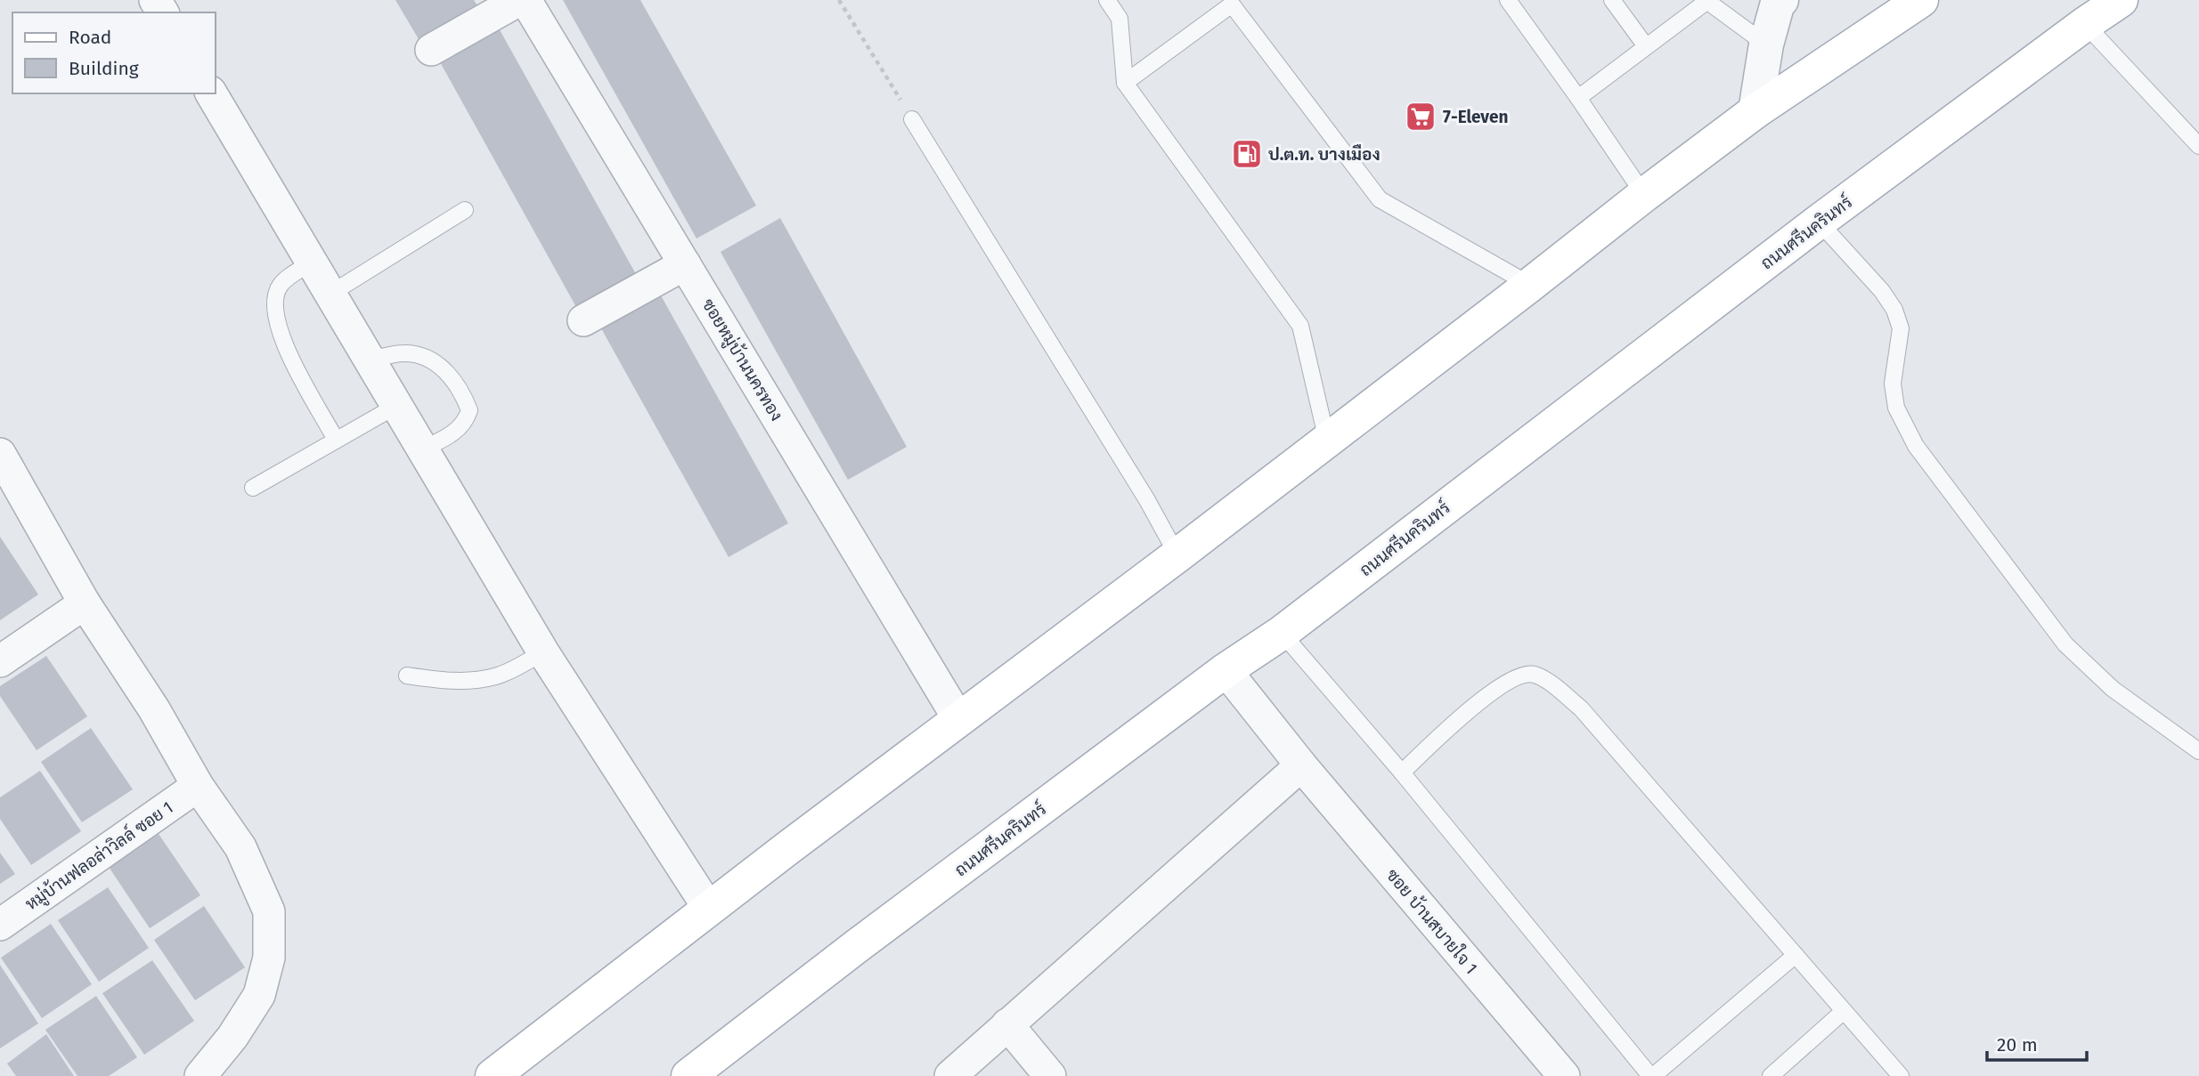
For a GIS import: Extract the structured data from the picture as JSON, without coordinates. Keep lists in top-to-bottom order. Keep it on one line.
{"streets":{"main road":["ถนนศรีนครินทร์"],"street":["ซอยหมู่บ้านนครทอง","หมู่บ้านฟลอล่าวิลล์ ซอย 1","ซอย บ้านสบายใจ 1"]},"crossings":[["ถนนศรีนครินทร์","ซอย บ้านสบายใจ 1"]],"places":{"supermarket":["7-Eleven"],"fuel station":["ป.ต.ท. บางเมือง"]},"legend":["Road","Building"],"scale_bar":"20 m"}
